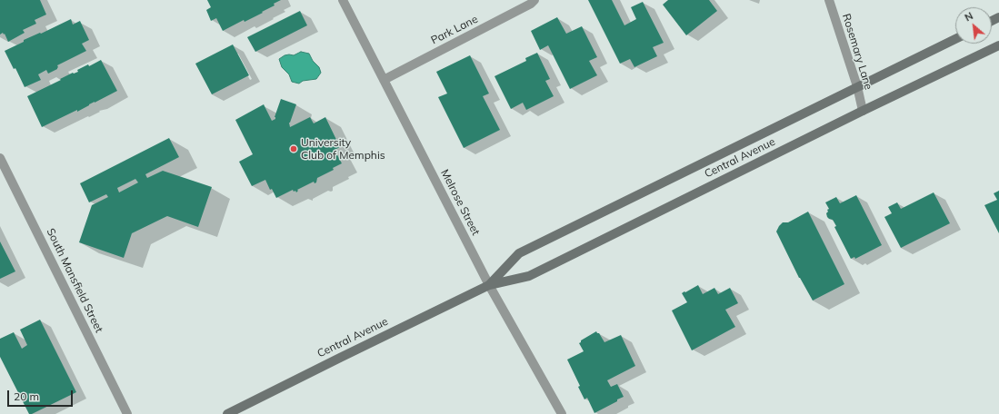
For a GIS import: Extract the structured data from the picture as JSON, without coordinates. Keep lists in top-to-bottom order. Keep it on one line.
{"streets":{"main road":["Central Avenue"],"street":["Park Lane","Rosemary Lane","Melrose Street","South Mansfield Street"]},"crossings":[["Park Lane","Melrose Street"],["Rosemary Lane","Central Avenue"],["Central Avenue","Melrose Street"]],"places":["University Club of Memphis"],"scale_bar":"20 m","north":"top left"}
